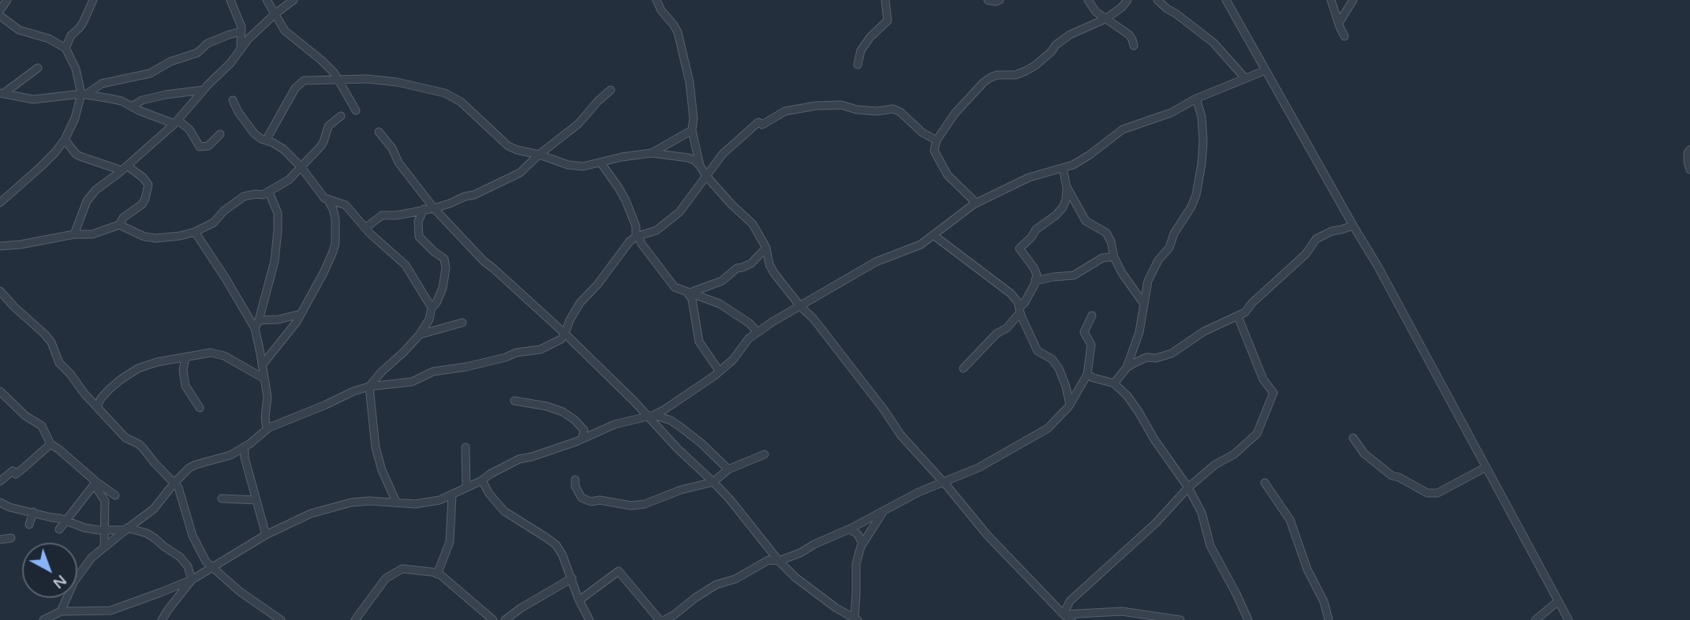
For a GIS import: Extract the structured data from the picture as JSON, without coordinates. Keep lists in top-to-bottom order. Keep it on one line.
{"north":"bottom right"}
